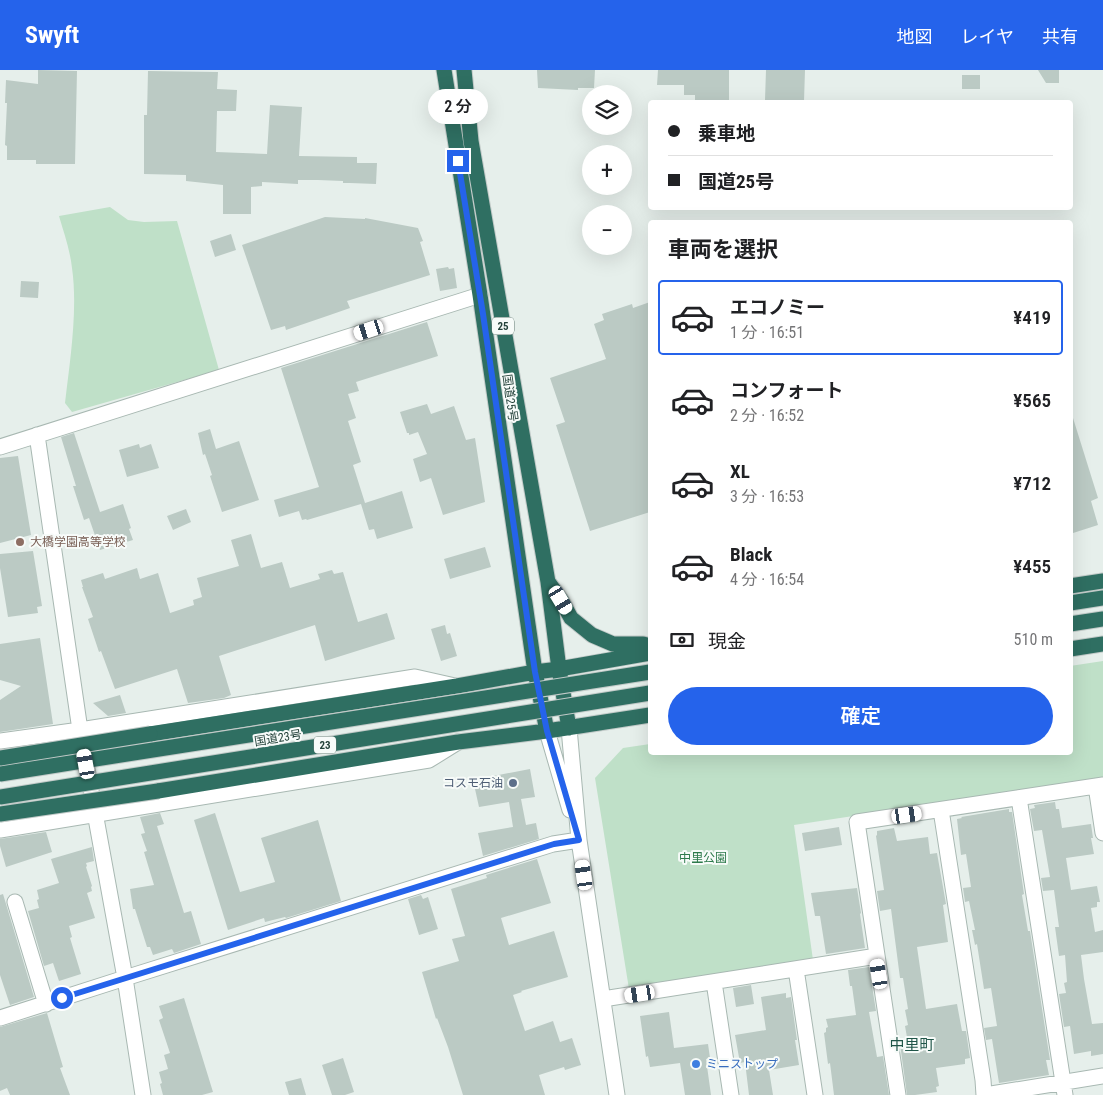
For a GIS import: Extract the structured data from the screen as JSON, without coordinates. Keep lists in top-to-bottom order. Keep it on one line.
{"streets":{"highway":["25","国道25号","国道23号","23"]},"districts":["中里町"],"parks":["中里公園"],"places":["大橋学園高等学校","コスモ石油","ミニストップ"],"page":{"header":"Swyft","nav":["地図","レイヤ","共有"],"map_buttons":["+","−"],"bubble":"2 分","banner":["乗車地","国道25号"],"heading":"車両を選択","list":[{"name":"エコノミー","note":"1 分 · 16:51","value":"¥419"},{"name":"コンフォート","note":"2 分 · 16:52","value":"¥565"},{"name":"XL","note":"3 分 · 16:53","value":"¥712"},{"name":"Black","note":"4 分 · 16:54","value":"¥455"}],"pay":["現金","510 m"],"buttons":"確定"}}
